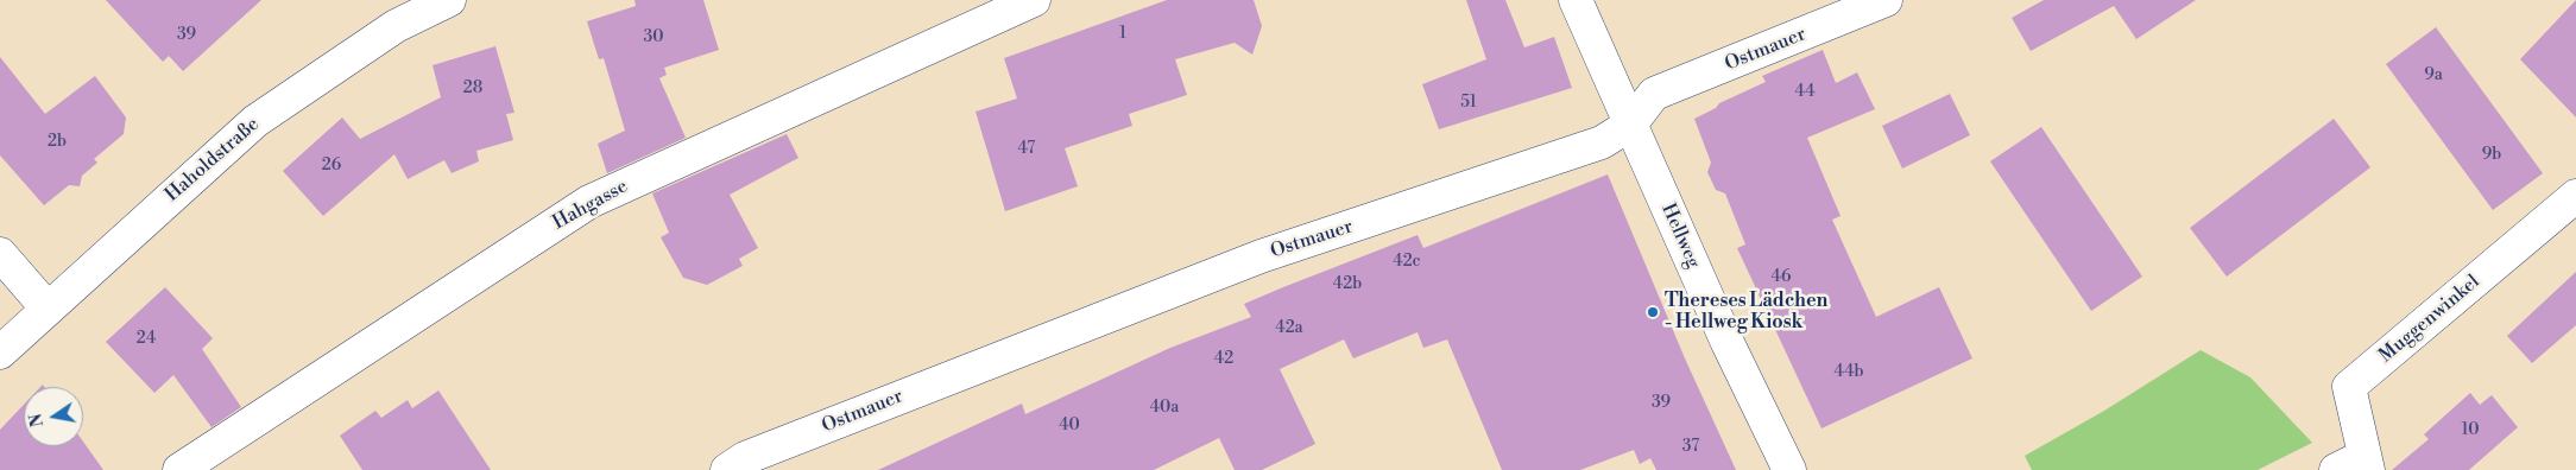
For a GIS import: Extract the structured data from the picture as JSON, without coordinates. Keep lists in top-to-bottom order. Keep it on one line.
{"streets":{"street":["Ostmauer","Haholdstraße","Hahgasse","Hellweg","Muggenwinkel"]},"crossings":[["Ostmauer","Hellweg"]],"places":["Thereses Lädchen - Hellweg Kiosk"],"house_numbers":["1","39","30","9a","28","44","51","2b","47","9b","26","42c","46","42b","42a","24","42","44b","39","40a","40","10","37"],"north":"left"}
